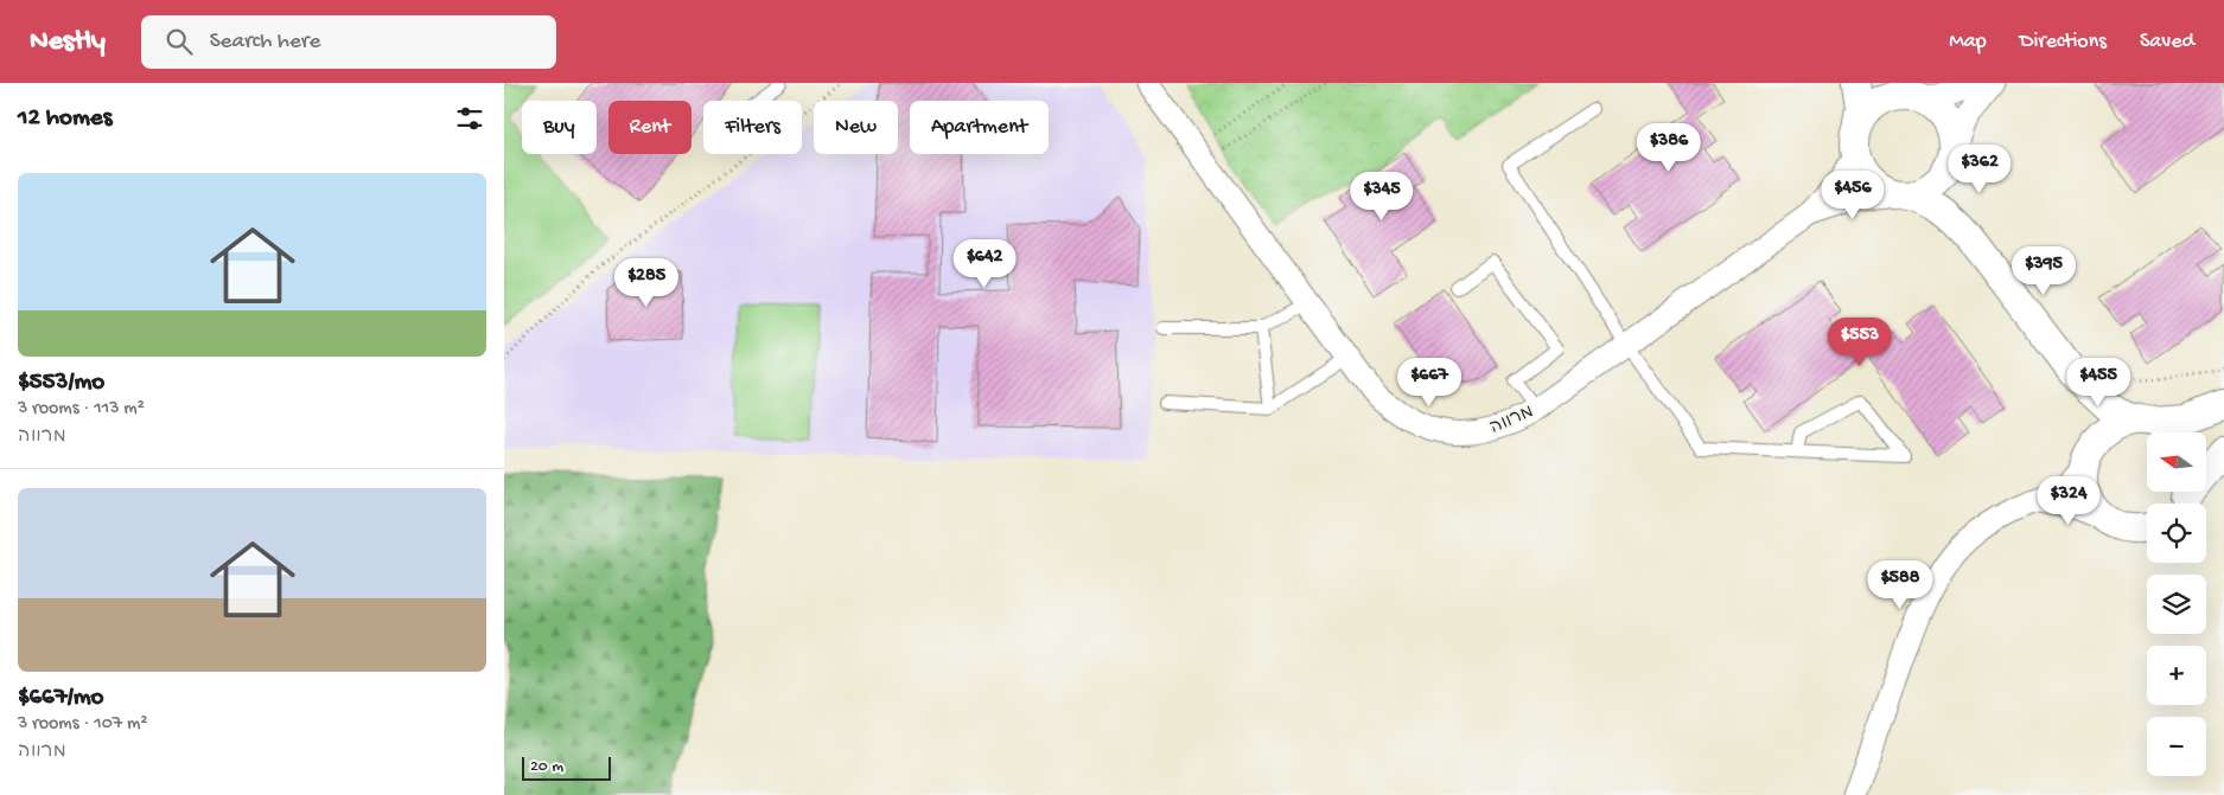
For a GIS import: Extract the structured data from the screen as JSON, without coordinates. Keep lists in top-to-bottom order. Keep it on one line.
{"streets":{"street":["מרווה"]},"scale_bar":"20 m","north":"left","page":{"header":"Nestly","search":"Search here","nav":["Map","Directions","Saved"],"heading":"12 homes","chip":["Buy","Rent","Filters","New","Apartment"],"price":["$386","$362","$456","$345","$642","$395","$285","$553","$667","$455","$324","$588"],"list":[{"name":"$553/mo","note":"3 rooms · 113 m² · מרווה"},{"name":"$667/mo","note":"3 rooms · 107 m² · מרווה"}],"map_buttons":["+","−"],"scale":"20 m"}}
